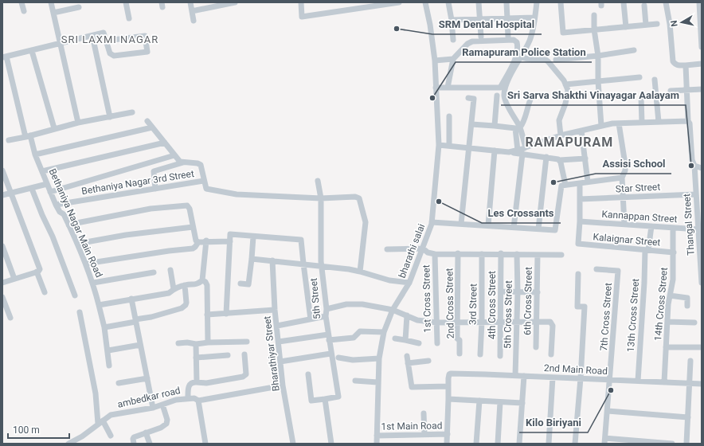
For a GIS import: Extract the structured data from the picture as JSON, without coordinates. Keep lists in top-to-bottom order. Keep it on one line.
{"streets":{"street":["Bethaniya Nagar 3rd Street","Star Street","Kannappan Street","Bethaniya Nagar Main Road","Thangal Street","Kalaignar Street","bharathi salai","5th Street","1st Cross Street","6th Cross Street","2nd Cross Street","3rd Street","14th Cross Street","4th Cross Street","5th Cross Street","13th Cross Street","7th Cross Street","Bharathiyar Street","2nd Main Road","ambedkar road","1st Main Road"]},"crossings":[["Bethaniya Nagar 3rd Street","Bethaniya Nagar Main Road"],["Star Street","Thangal Street"],["Kannappan Street","Thangal Street"],["Kannappan Street","Kalaignar Street"],["Kannappan Street","14th Cross Street"],["Kannappan Street","13th Cross Street"],["Kalaignar Street","14th Cross Street"],["Kalaignar Street","13th Cross Street"],["bharathi salai","1st Main Road"],["14th Cross Street","2nd Main Road"],["5th Cross Street","2nd Main Road"],["13th Cross Street","2nd Main Road"],["7th Cross Street","2nd Main Road"]],"districts":["SRI LAXMI NAGAR","RAMAPURAM"],"places":["SRM Dental Hospital","Ramapuram Police Station","Sri Sarva Shakthi Vinayagar Aalayam","Assisi School","Les Crossants","Kilo Biriyani"],"scale_bar":"100 m","north":"left"}
